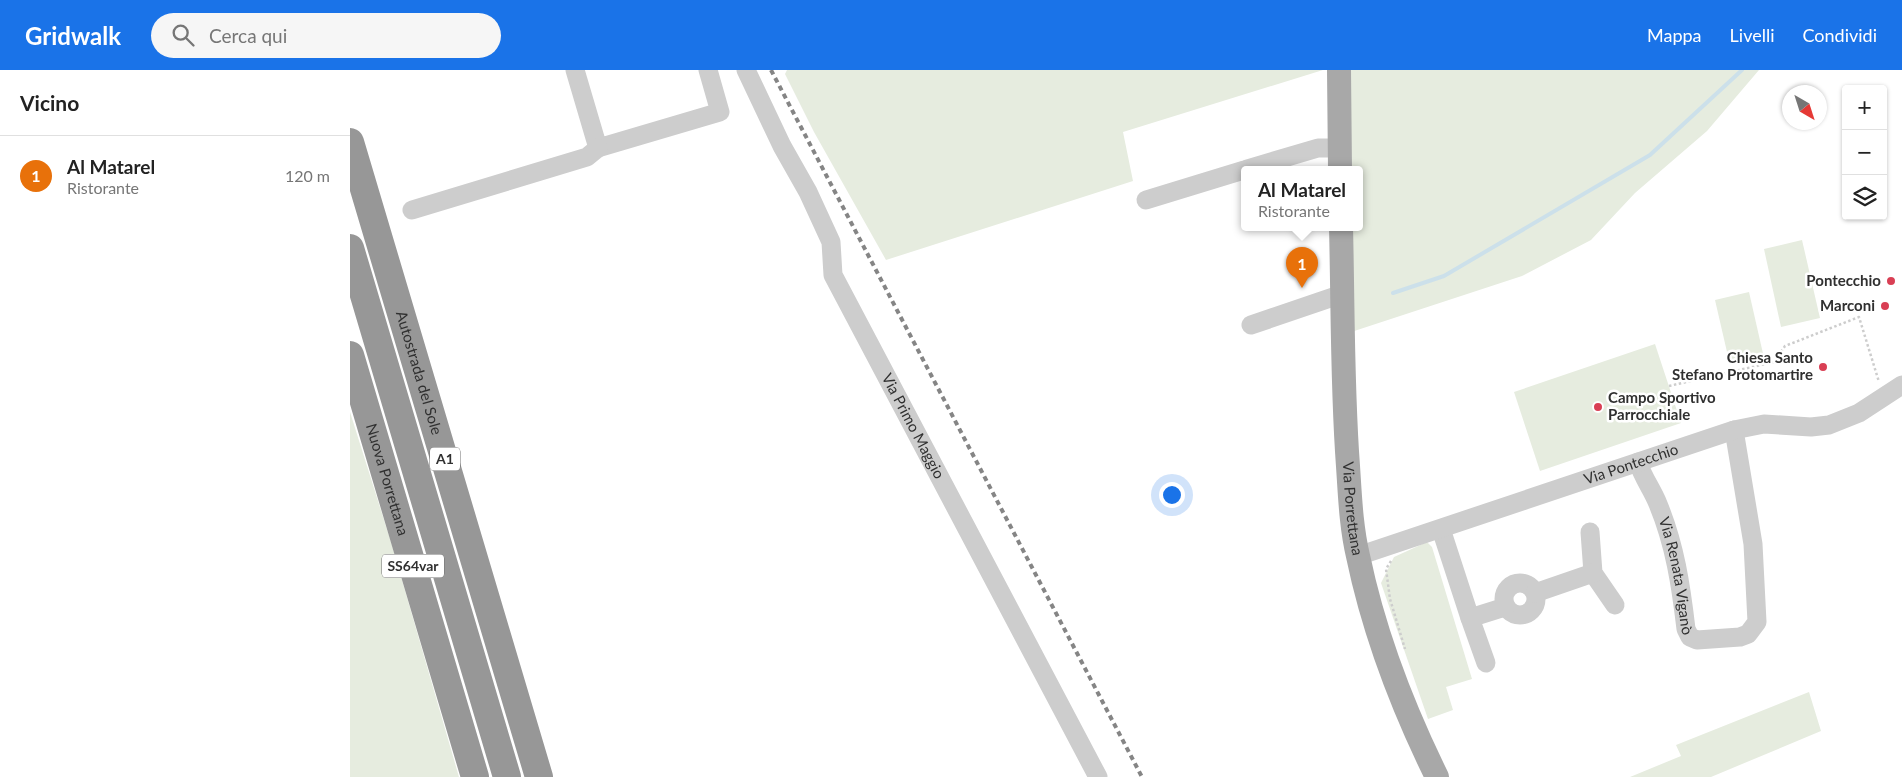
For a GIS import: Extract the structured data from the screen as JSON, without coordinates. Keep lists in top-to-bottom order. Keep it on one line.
{"streets":{"highway":["Autostrada del Sole","A1","Nuova Porrettana","SS64var"],"main road":["Via Porrettana"],"street":["Via Primo Maggio","Via Pontecchio","Via Renata Viganò"]},"crossings":[["Via Pontecchio","Via Porrettana"],["Via Pontecchio","Via Renata Viganò"]],"places":["Pontecchio","Marconi","Chiesa Santo Stefano Protomartire","Campo Sportivo Parrocchiale"],"north":"bottom right","page":{"header":"Gridwalk","search":"Cerca qui","nav":["Mappa","Livelli","Condividi"],"heading":"Vicino","map_buttons":["+","−"],"list":[{"mark":"1","name":"Al Matarel","note":"Ristorante","value":"120 m"}],"popup":["Al Matarel","Ristorante"],"pins":"1"}}
